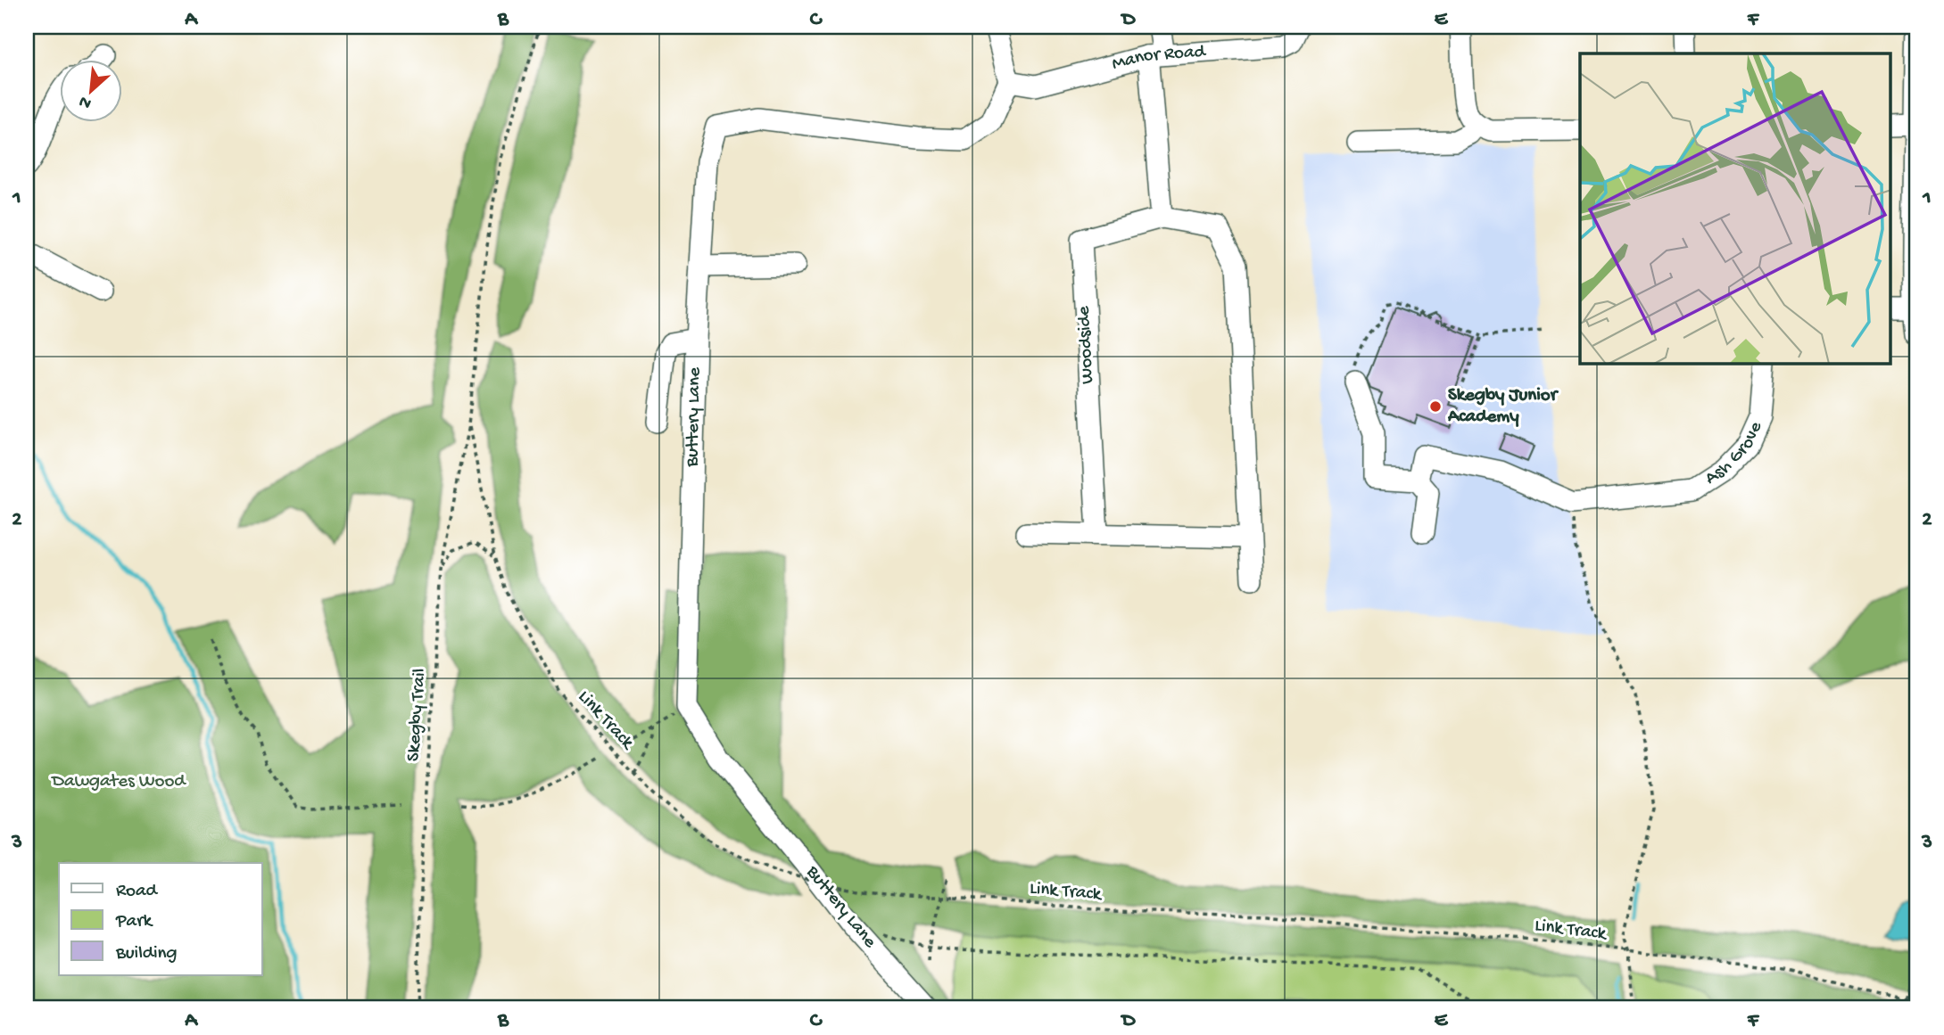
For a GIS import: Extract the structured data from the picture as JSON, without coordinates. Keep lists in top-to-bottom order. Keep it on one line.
{"streets":{"street":["Manor Road","Woodside","Buttery Lane","Ash Grove"],"path":["Skegby Trail","Link Track"]},"crossings":[["Manor Road","Buttery Lane"],["Skegby Trail","Link Track"]],"parks":["Dawgates Wood"],"places":["Skegby Junior Academy"],"legend":["Road","Park","Building"],"north":"bottom left","grid":{"columns":["A","B","C","D","E","F"],"rows":["1","2","3"]}}
